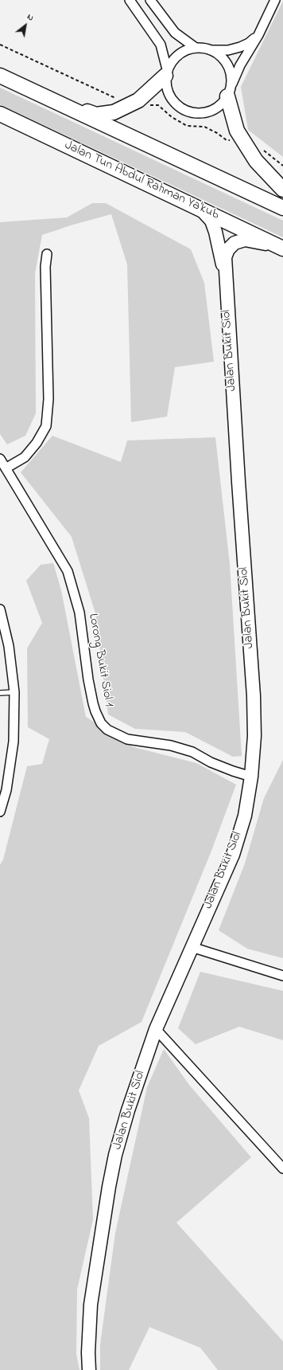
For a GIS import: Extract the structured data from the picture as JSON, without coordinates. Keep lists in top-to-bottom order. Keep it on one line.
{"streets":{"main road":["Jalan Tun Abdul Rahman Ya'kub"],"street":["Jalan Bukit Siol","Lorong Bukit Siol 1"]},"crossings":[["Jalan Bukit Siol","Lorong Bukit Siol 1"]],"north":"top right"}
